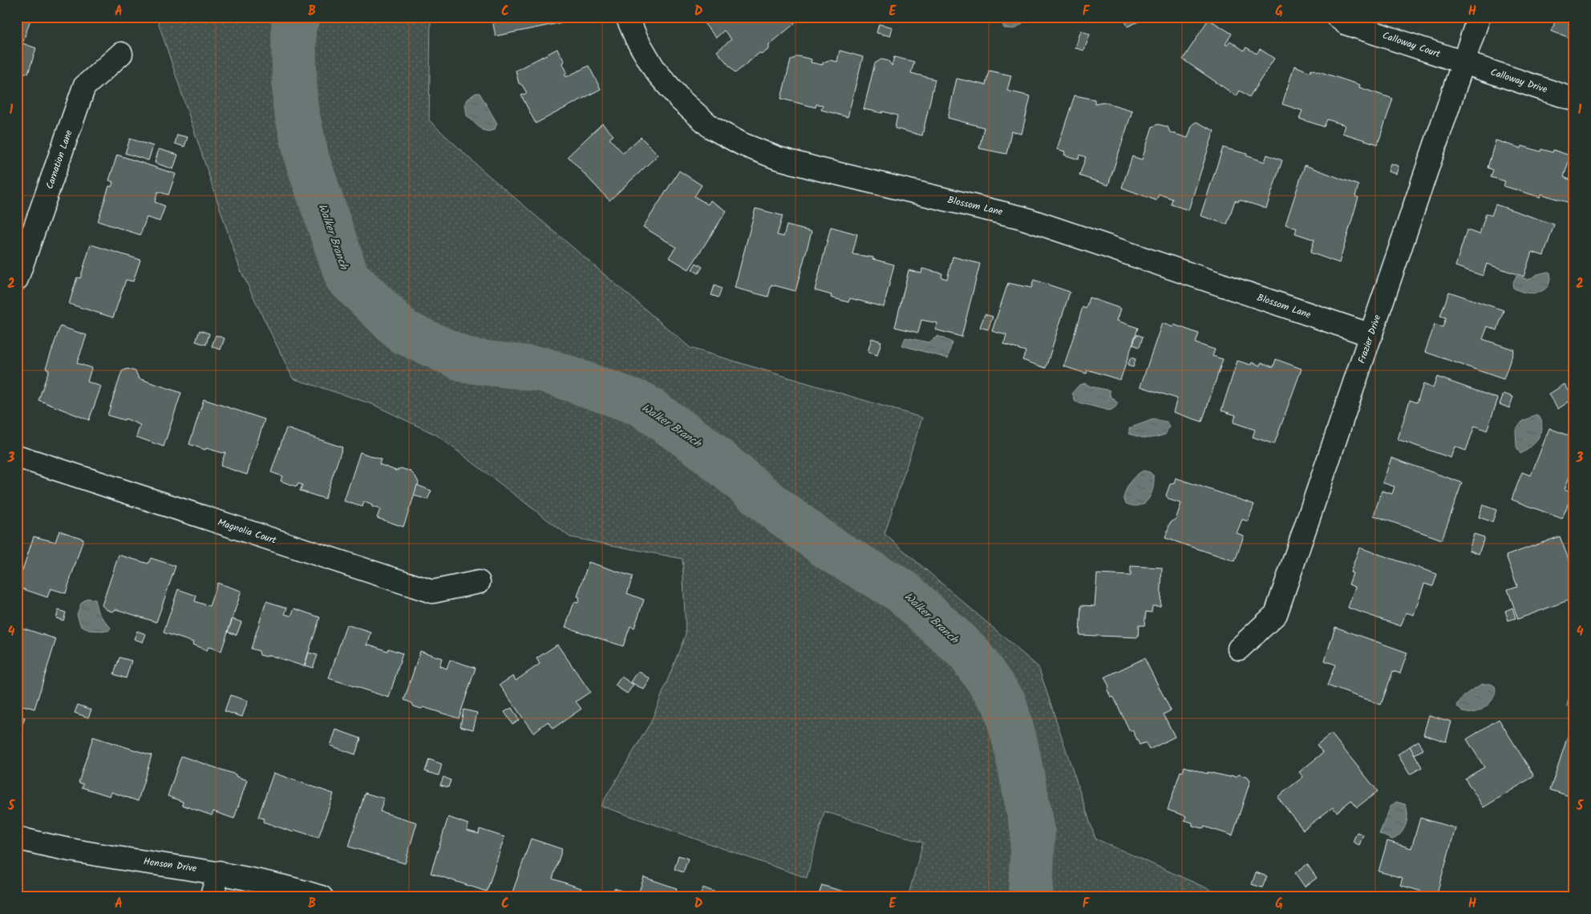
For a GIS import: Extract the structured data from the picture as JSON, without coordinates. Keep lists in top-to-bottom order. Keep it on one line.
{"streets":{"street":["Calloway Court","Calloway Drive","Carnation Lane","Blossom Lane","Frazier Drive","Magnolia Court","Henson Drive"]},"crossings":[["Calloway Court","Calloway Drive"],["Calloway Court","Frazier Drive"],["Calloway Drive","Frazier Drive"],["Blossom Lane","Frazier Drive"]],"water":["Walker Branch"],"grid":{"columns":["A","B","C","D","E","F","G","H"],"rows":["1","2","3","4","5"]}}
